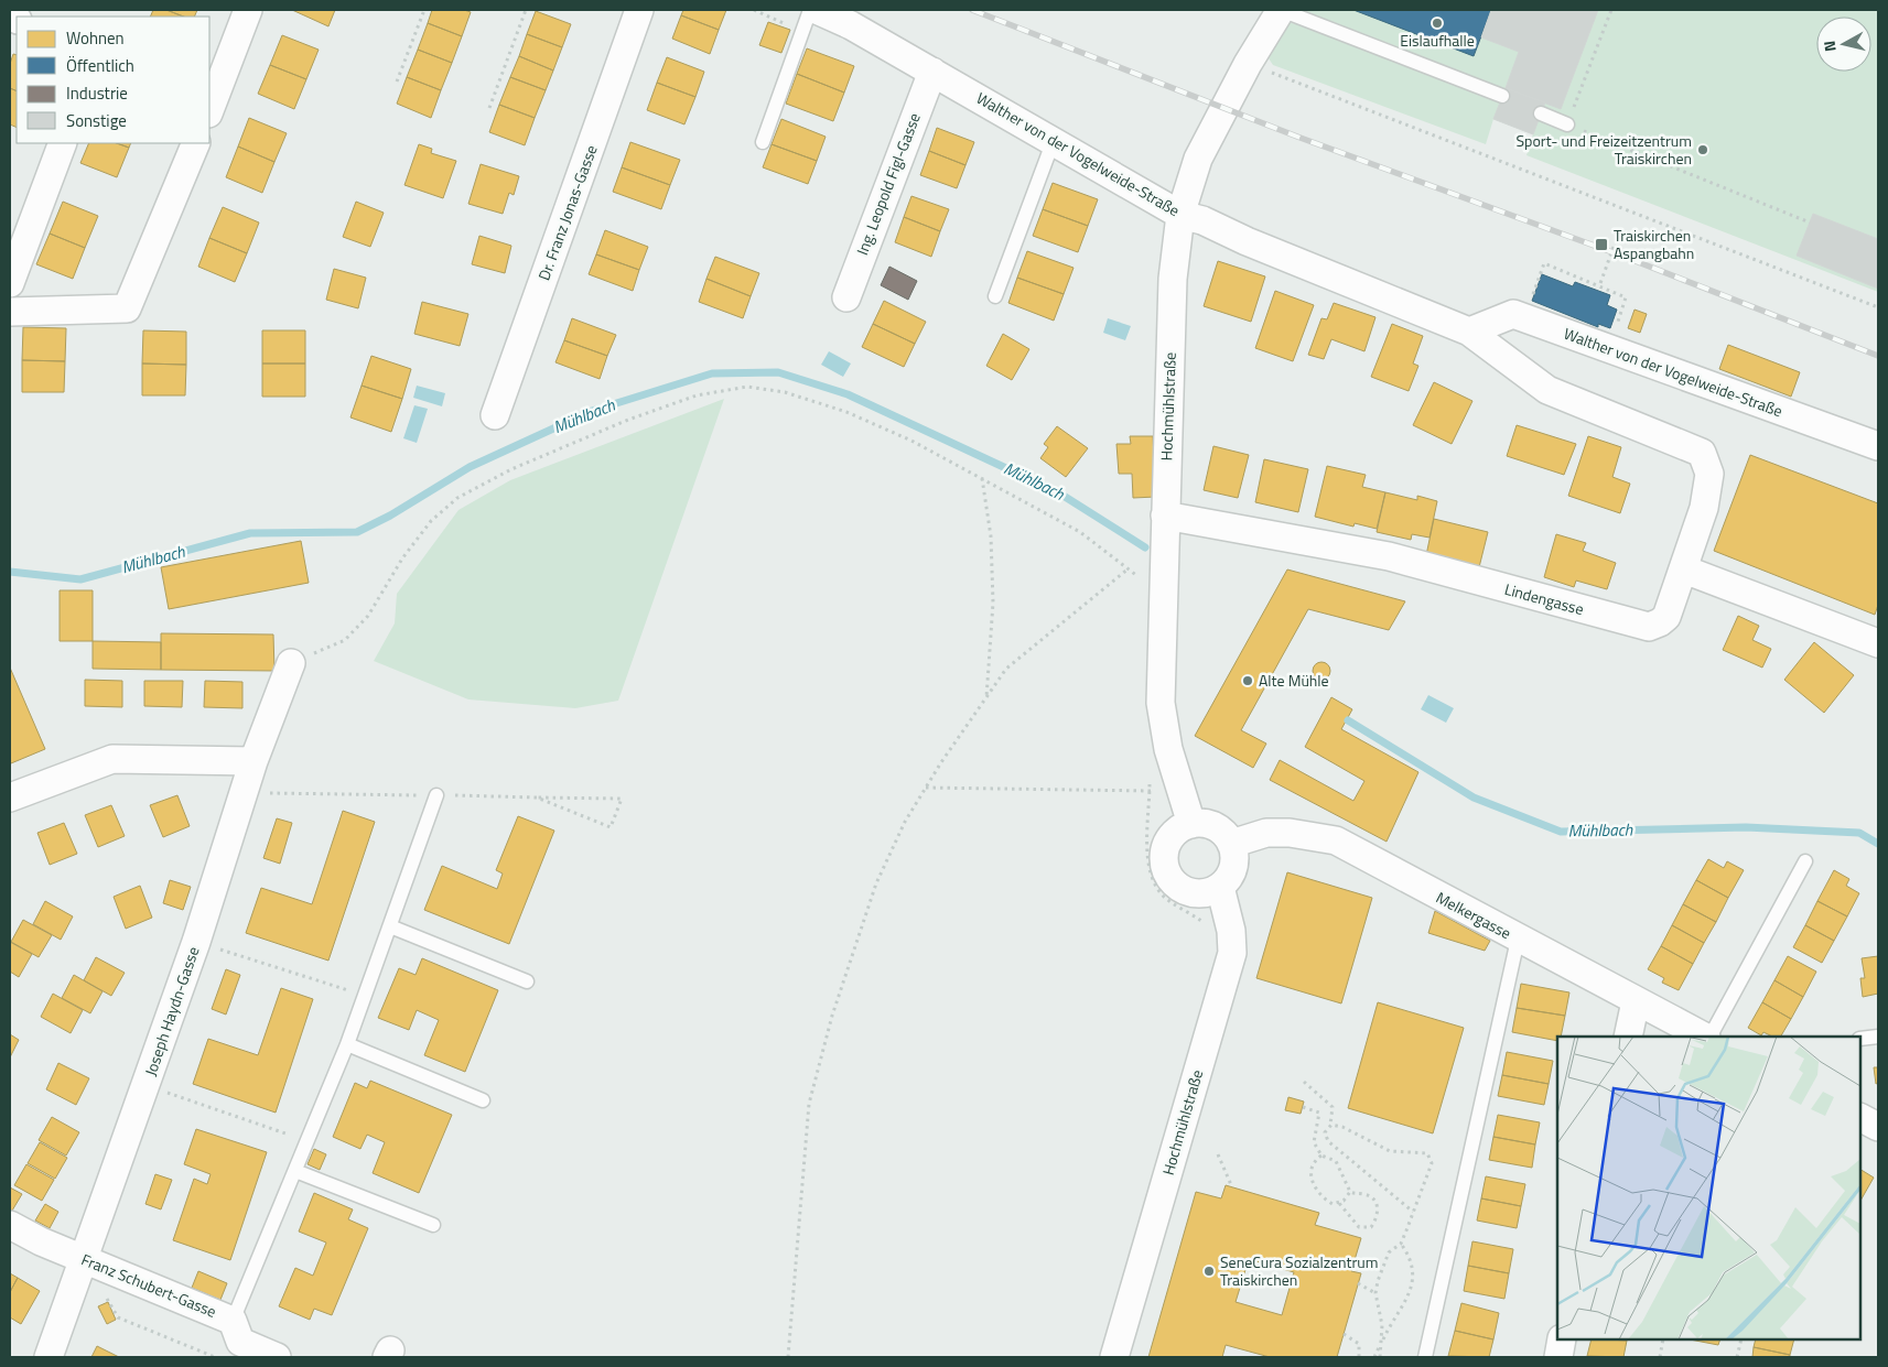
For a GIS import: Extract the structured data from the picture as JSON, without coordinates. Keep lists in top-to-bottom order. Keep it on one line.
{"streets":{"street":["Walther von der Vogelweide-Straße","Ing. Leopold Figl-Gasse","Dr. Franz Jonas-Gasse","Hochmühlstraße","Lindengasse","Melkergasse","Joseph Haydn-Gasse","Franz Schubert-Gasse"]},"crossings":[["Walther von der Vogelweide-Straße","Ing. Leopold Figl-Gasse"],["Walther von der Vogelweide-Straße","Hochmühlstraße"],["Walther von der Vogelweide-Straße","Lindengasse"],["Hochmühlstraße","Lindengasse"],["Hochmühlstraße","Melkergasse"],["Joseph Haydn-Gasse","Franz Schubert-Gasse"]],"water":["Mühlbach"],"places":{"other":["Eislaufhalle","Sport- und Freizeitzentrum Traiskirchen","Alte Mühle","SeneCura Sozialzentrum Traiskirchen"],"transit":["Traiskirchen Aspangbahn"]},"legend":["Wohnen","Öffentlich","Industrie","Sonstige"],"north":"left"}
